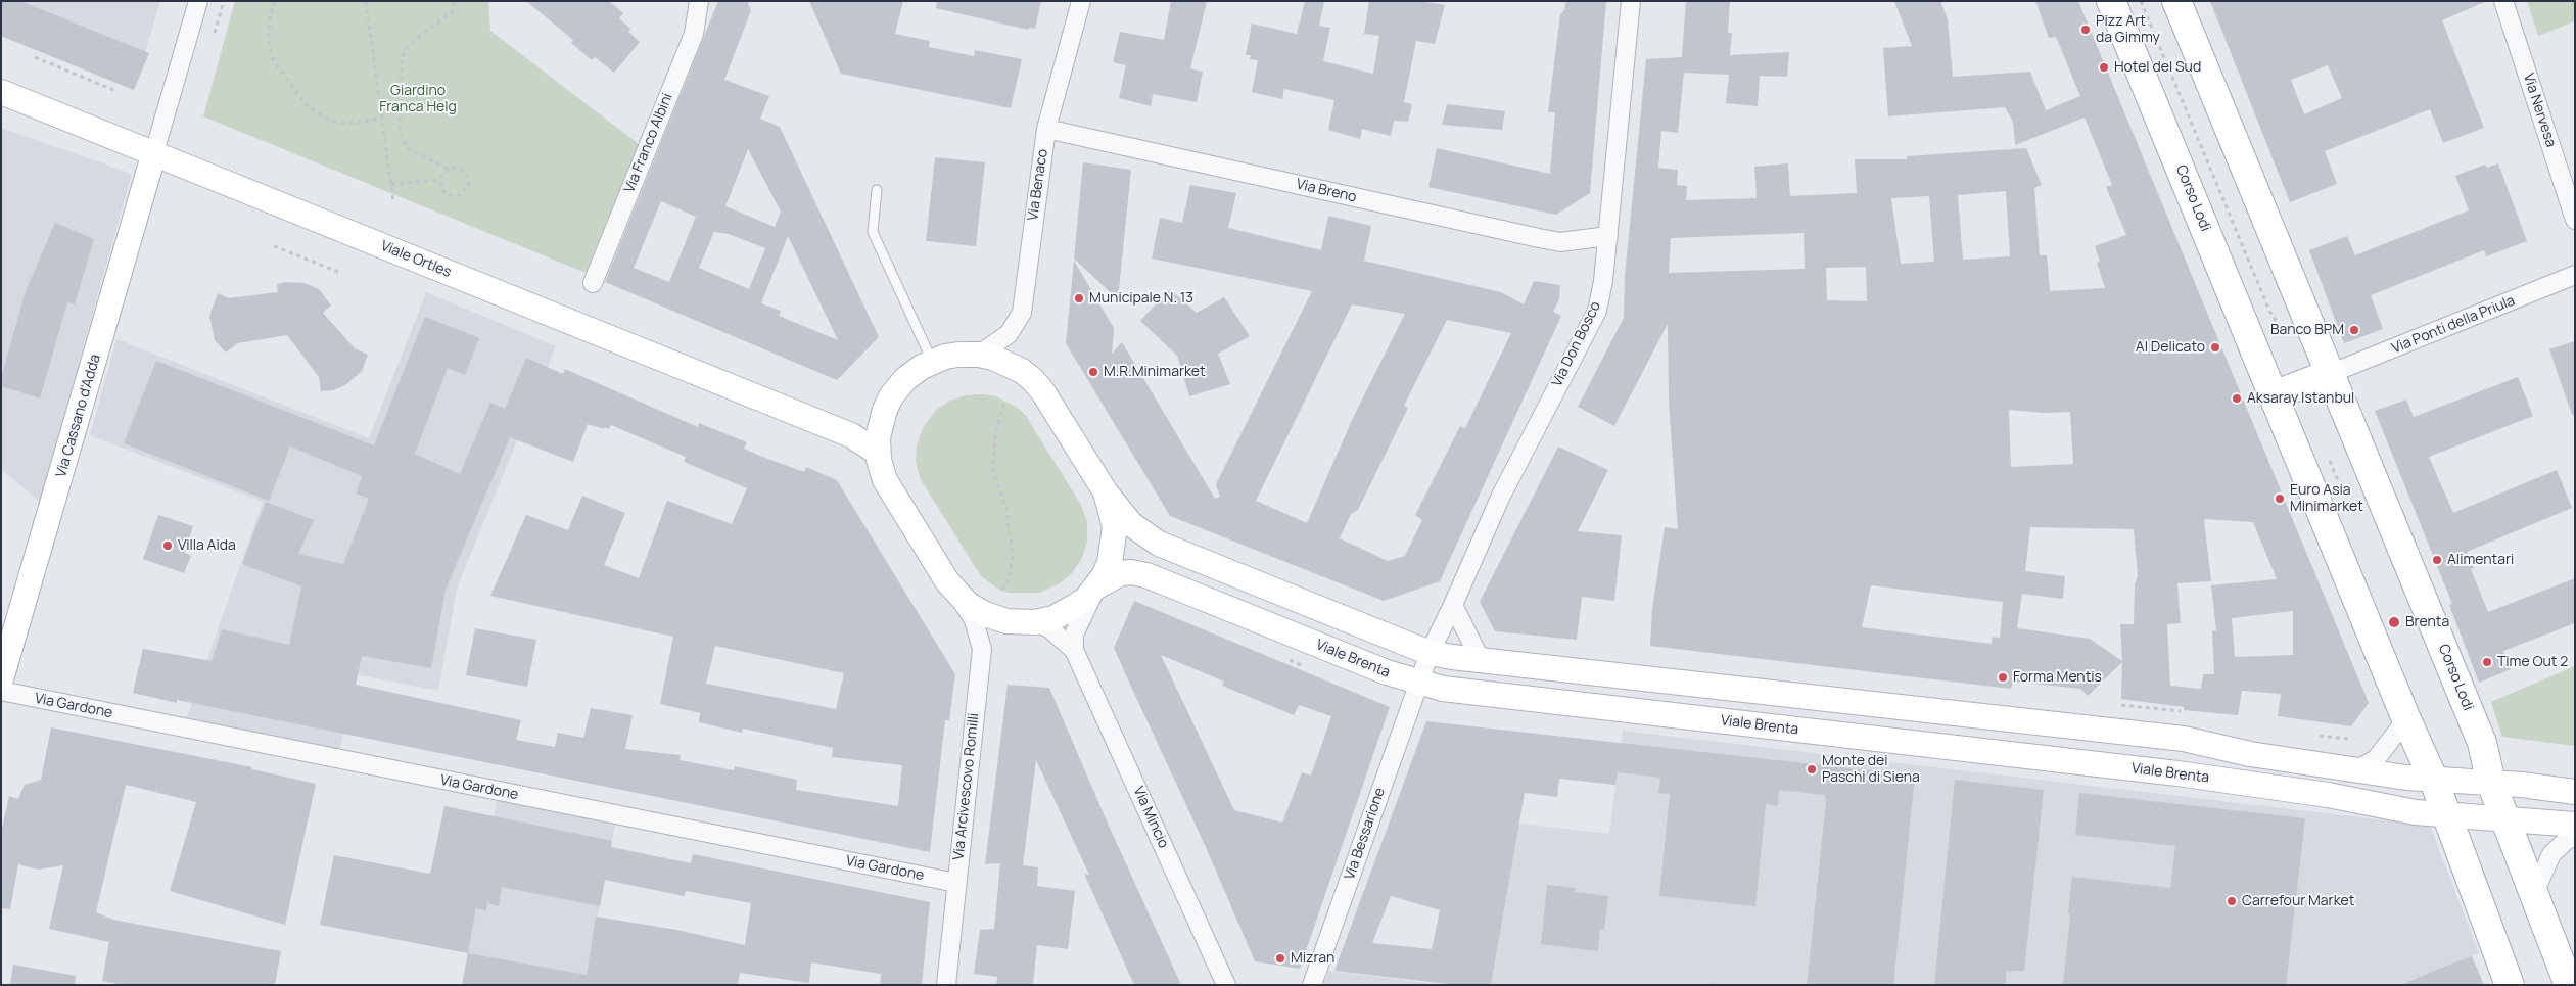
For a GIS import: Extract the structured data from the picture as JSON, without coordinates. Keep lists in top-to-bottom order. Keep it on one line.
{"streets":{"main road":["Corso Lodi"],"street":["Via Nervesa","Via Franco Albini","Via Benaco","Via Breno","Viale Ortles","Via Ponti della Priula","Via Don Bosco","Via Cassano d'Adda","Viale Brenta","Via Gardone","Via Arcivescovo Romilli","Via Mincio","Via Bessarione"]},"crossings":[["Via Benaco","Via Breno"],["Via Breno","Via Don Bosco"],["Corso Lodi","Via Ponti della Priula"],["Corso Lodi","Viale Brenta"],["Viale Ortles","Via Cassano d'Adda"],["Via Don Bosco","Viale Brenta"],["Via Don Bosco","Via Bessarione"],["Viale Brenta","Via Bessarione"],["Via Gardone","Via Arcivescovo Romilli"]],"parks":["Giardino Franca Helg"],"places":["Pizz Art da Gimmy","Hotel del Sud","Municipale N. 13","Banco BPM","Al Delicato","M.R.Minimarket","Aksaray Istanbul","Euro Asia Minimarket","Villa Aida","Alimentari","Brenta","Time Out 2","Forma Mentis","Monte dei Paschi di Siena","Carrefour Market","Mizran"]}
